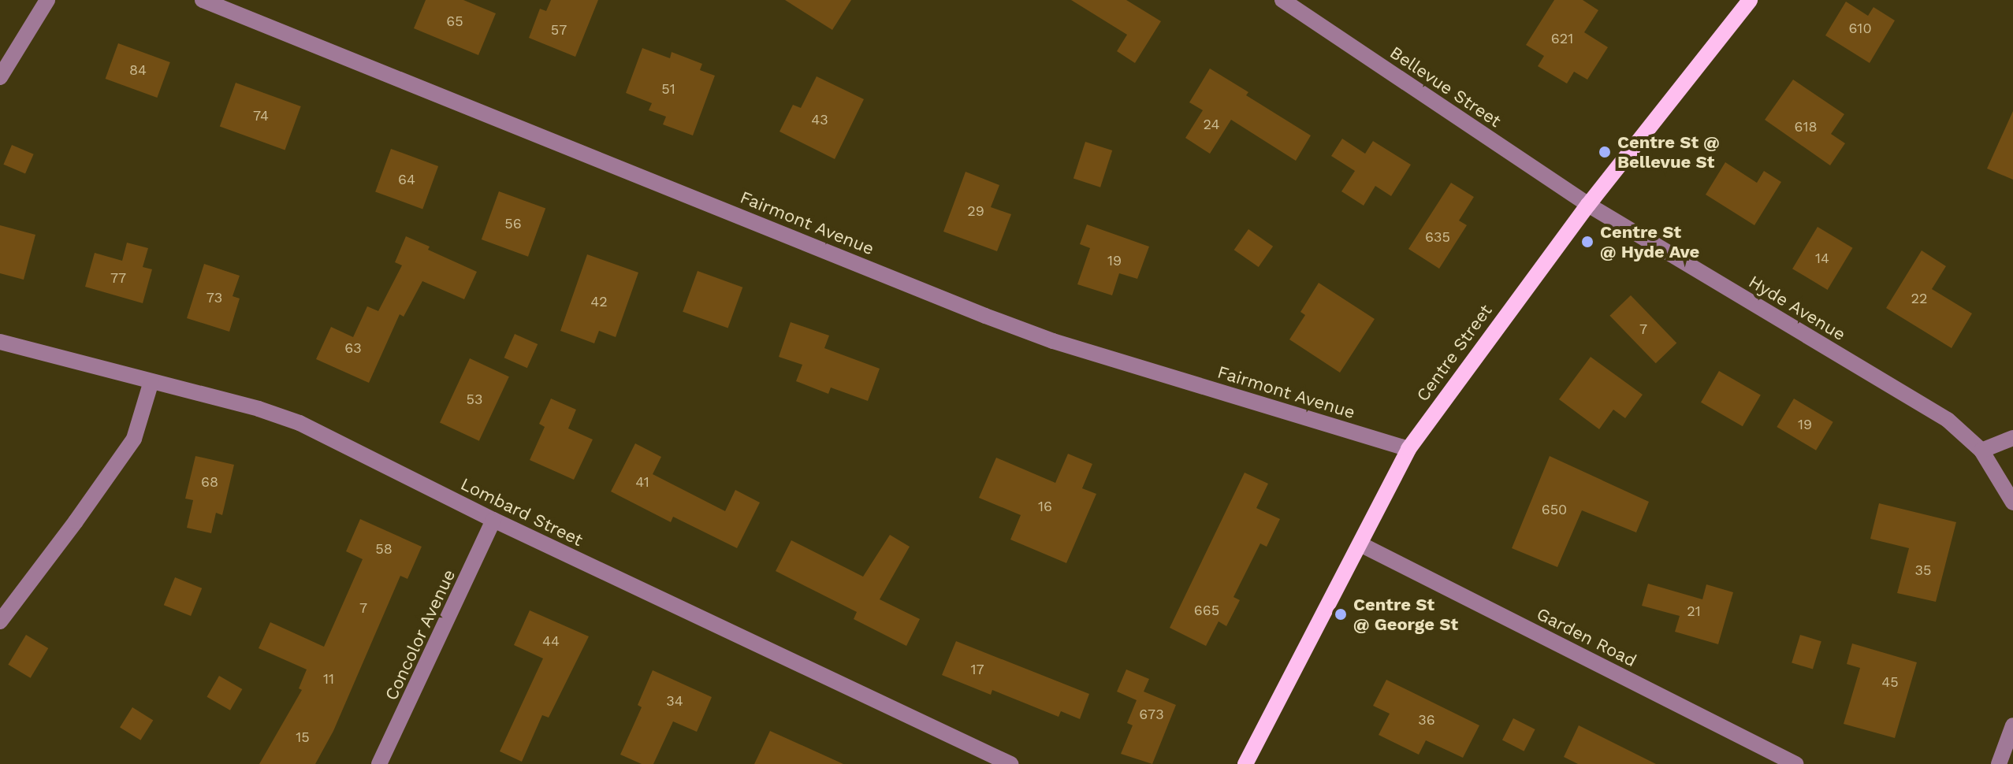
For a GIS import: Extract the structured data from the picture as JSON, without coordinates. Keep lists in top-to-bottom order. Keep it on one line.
{"streets":{"main road":["Centre Street"],"street":["Bellevue Street","Fairmont Avenue","Hyde Avenue","Lombard Street","Concolor Avenue","Garden Road"]},"crossings":[["Bellevue Street","Hyde Avenue"],["Bellevue Street","Centre Street"],["Fairmont Avenue","Centre Street"],["Hyde Avenue","Centre Street"],["Centre Street","Garden Road"],["Lombard Street","Concolor Avenue"]],"places":["Centre St @ Bellevue St","Centre St @ Hyde Ave","Centre St @ George St"],"house_numbers":["65","610","57","621","84","51","74","43","24","618","64","29","56","635","14","19","77","73","22","42","7","63","53","19","68","41","16","650","58","35","7","665","21","44","17","11","45","34","673","36","15"]}
